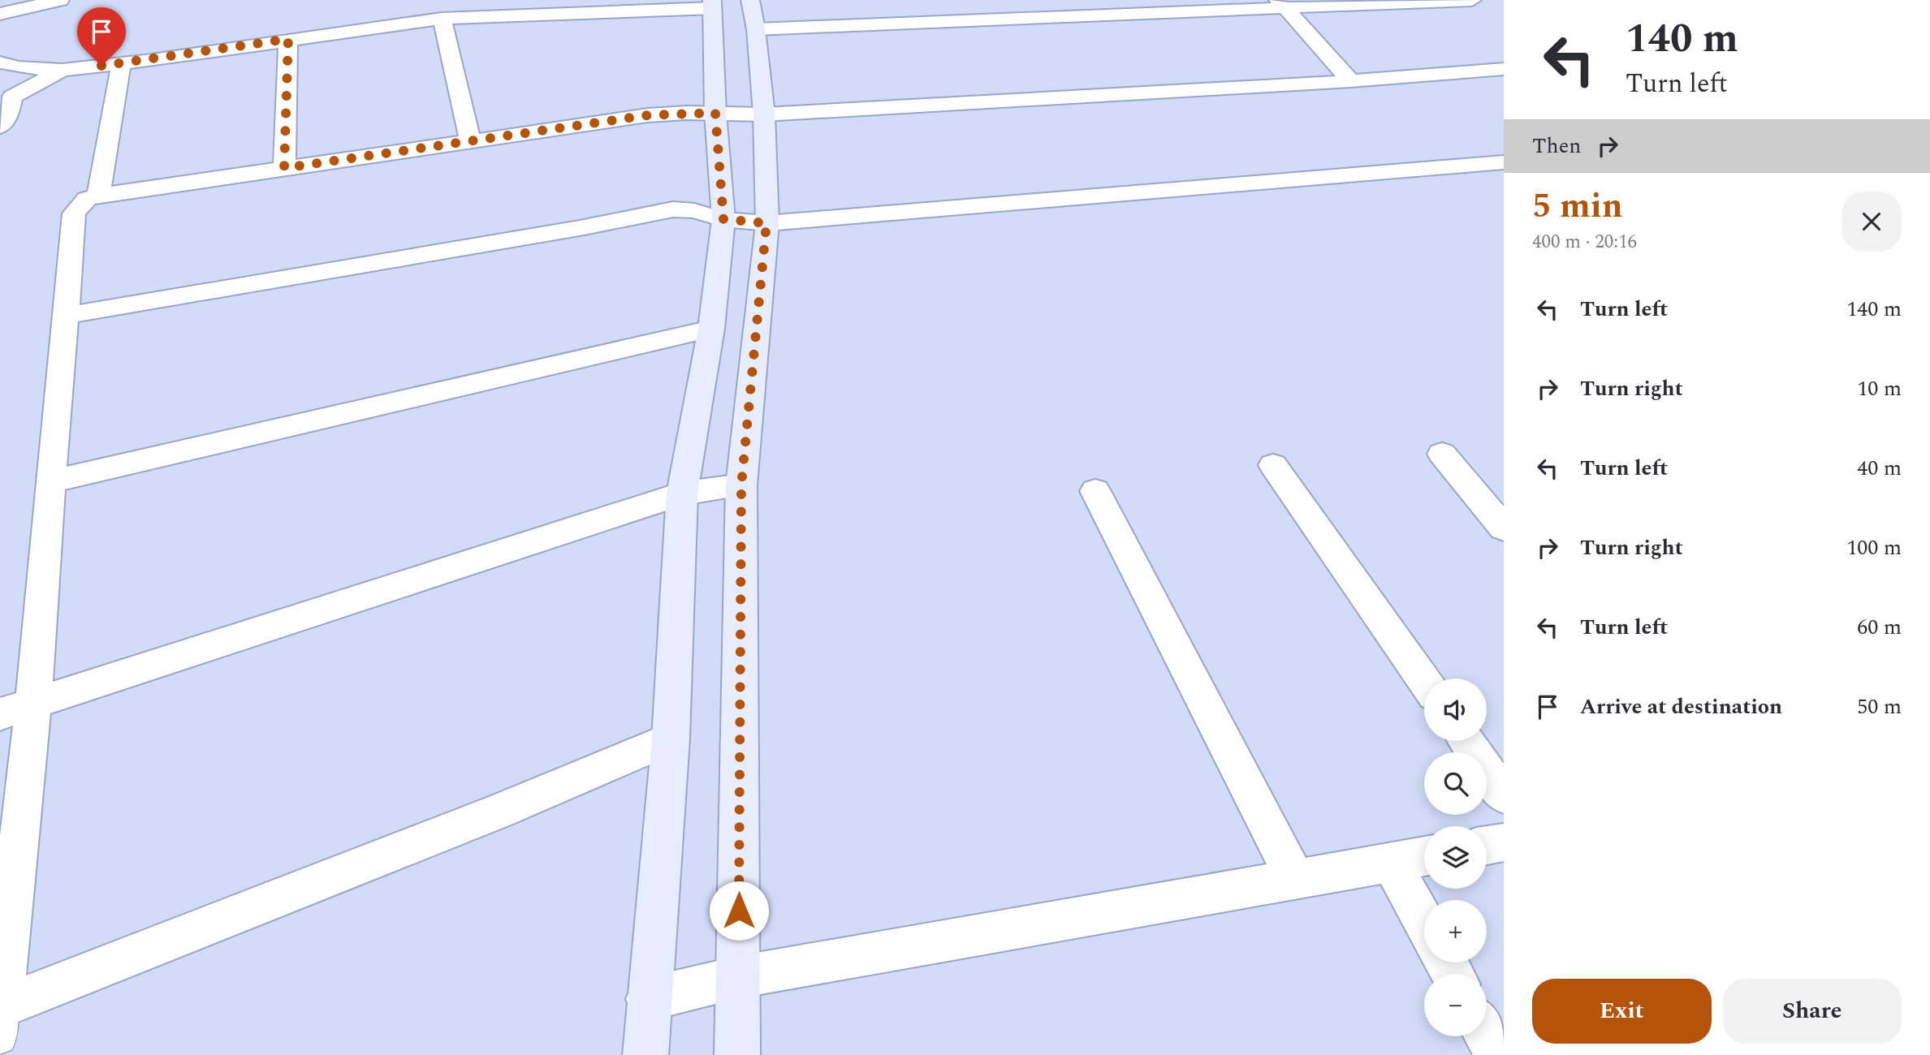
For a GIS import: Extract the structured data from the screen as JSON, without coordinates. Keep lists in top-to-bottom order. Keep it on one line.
{"page":{"turn":["140 m","Turn left"],"then":"Then","heading":["5 min","400 m · 20:16"],"list":[{"name":"Turn left","value":"140 m"},{"name":"Turn right","value":"10 m"},{"name":"Turn left","value":"40 m"},{"name":"Turn right","value":"100 m"},{"name":"Turn left","value":"60 m"},{"name":"Arrive at destination","value":"50 m"}],"map_buttons":["+","−"],"buttons":["Exit","Share"]}}
